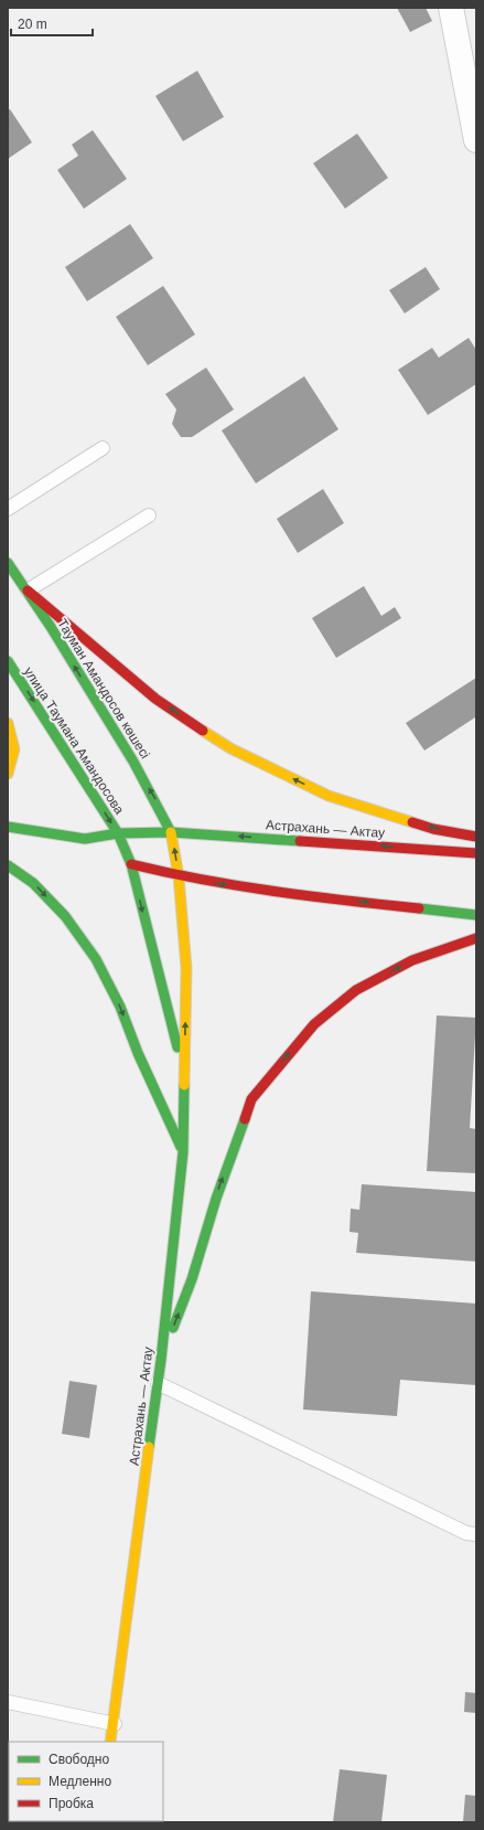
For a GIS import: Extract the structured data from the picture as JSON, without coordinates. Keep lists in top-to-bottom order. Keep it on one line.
{"streets":{"main road":["Тауман Амандосов көшесі","улица Таумана Амандосова","Астрахань — Актау"]},"crossings":[["Тауман Амандосов көшесі","Астрахань — Актау"],["улица Таумана Амандосова","Астрахань — Актау"]],"one_way":["Тауман Амандосов көшесі","улица Таумана Амандосова"],"legend":["Свободно","Медленно","Пробка"],"scale_bar":"20 m"}
